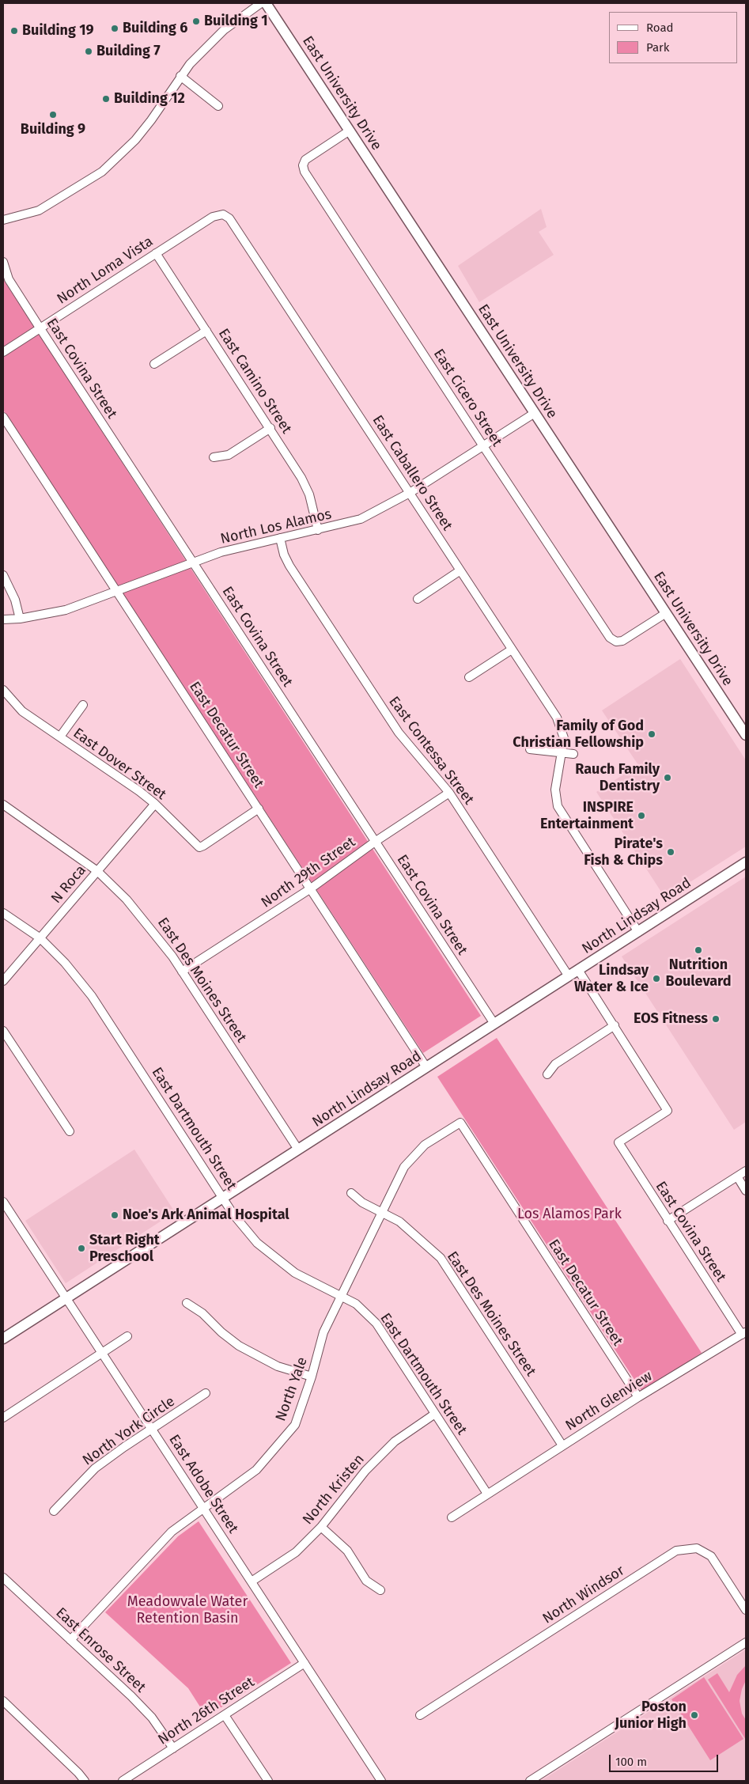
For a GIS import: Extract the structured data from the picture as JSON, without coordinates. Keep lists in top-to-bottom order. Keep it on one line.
{"streets":{"main road":["East University Drive","North Lindsay Road"],"street":["North Loma Vista","East Covina Street","East Camino Street","East Cicero Street","East Caballero Street","North Los Alamos","East Decatur Street","East Contessa Street","East Dover Street","North 29th Street","N Roca","East Des Moines Street","East Dartmouth Street","North Yale","North Glenview","North York Circle","East Adobe Street","North Kristen","North Windsor","East Enrose Street","North 26th Street"]},"crossings":[["East University Drive","East Cicero Street"],["East University Drive","North Los Alamos"],["North Loma Vista","East Covina Street"],["North Loma Vista","East Camino Street"],["North Loma Vista","East Caballero Street"],["East Covina Street","North Los Alamos"],["East Covina Street","North 29th Street"],["East Covina Street","North Lindsay Road"],["East Covina Street","North Glenview"],["East Camino Street","North Los Alamos"],["East Cicero Street","North Los Alamos"],["East Caballero Street","North Los Alamos"],["East Caballero Street","North Lindsay Road"],["North Los Alamos","East Decatur Street"],["North Los Alamos","East Contessa Street"],["East Decatur Street","East Dover Street"],["East Decatur Street","North 29th Street"],["East Decatur Street","North Lindsay Road"],["East Decatur Street","North Yale"],["East Decatur Street","North Glenview"],["East Contessa Street","North 29th Street"],["East Contessa Street","North Lindsay Road"],["East Dover Street","N Roca"],["North 29th Street","East Des Moines Street"],["N Roca","East Des Moines Street"],["N Roca","East Dartmouth Street"],["North Lindsay Road","East Des Moines Street"],["North Lindsay Road","East Dartmouth Street"],["North Lindsay Road","East Adobe Street"],["East Des Moines Street","North Yale"],["East Des Moines Street","North Glenview"],["East Dartmouth Street","North Yale"],["East Dartmouth Street","North Glenview"],["East Dartmouth Street","North Kristen"],["North Yale","East Adobe Street"],["North Yale","East Enrose Street"],["North York Circle","East Adobe Street"],["East Adobe Street","North Kristen"],["East Adobe Street","North 26th Street"],["East Enrose Street","North 26th Street"]],"parks":["Los Alamos Park","Meadowvale Water Retention Basin"],"places":["Building 1","Building 6","Building 19","Building 7","Building 12","Building 9","Family of God Christian Fellowship","Rauch Family Dentistry","INSPIRE Entertainment","Pirate's Fish & Chips","Nutrition Boulevard","Lindsay Water & Ice","EOS Fitness","Noe's Ark Animal Hospital","Start Right Preschool","Poston Junior High"],"legend":["Road","Park"],"scale_bar":"100 m"}
